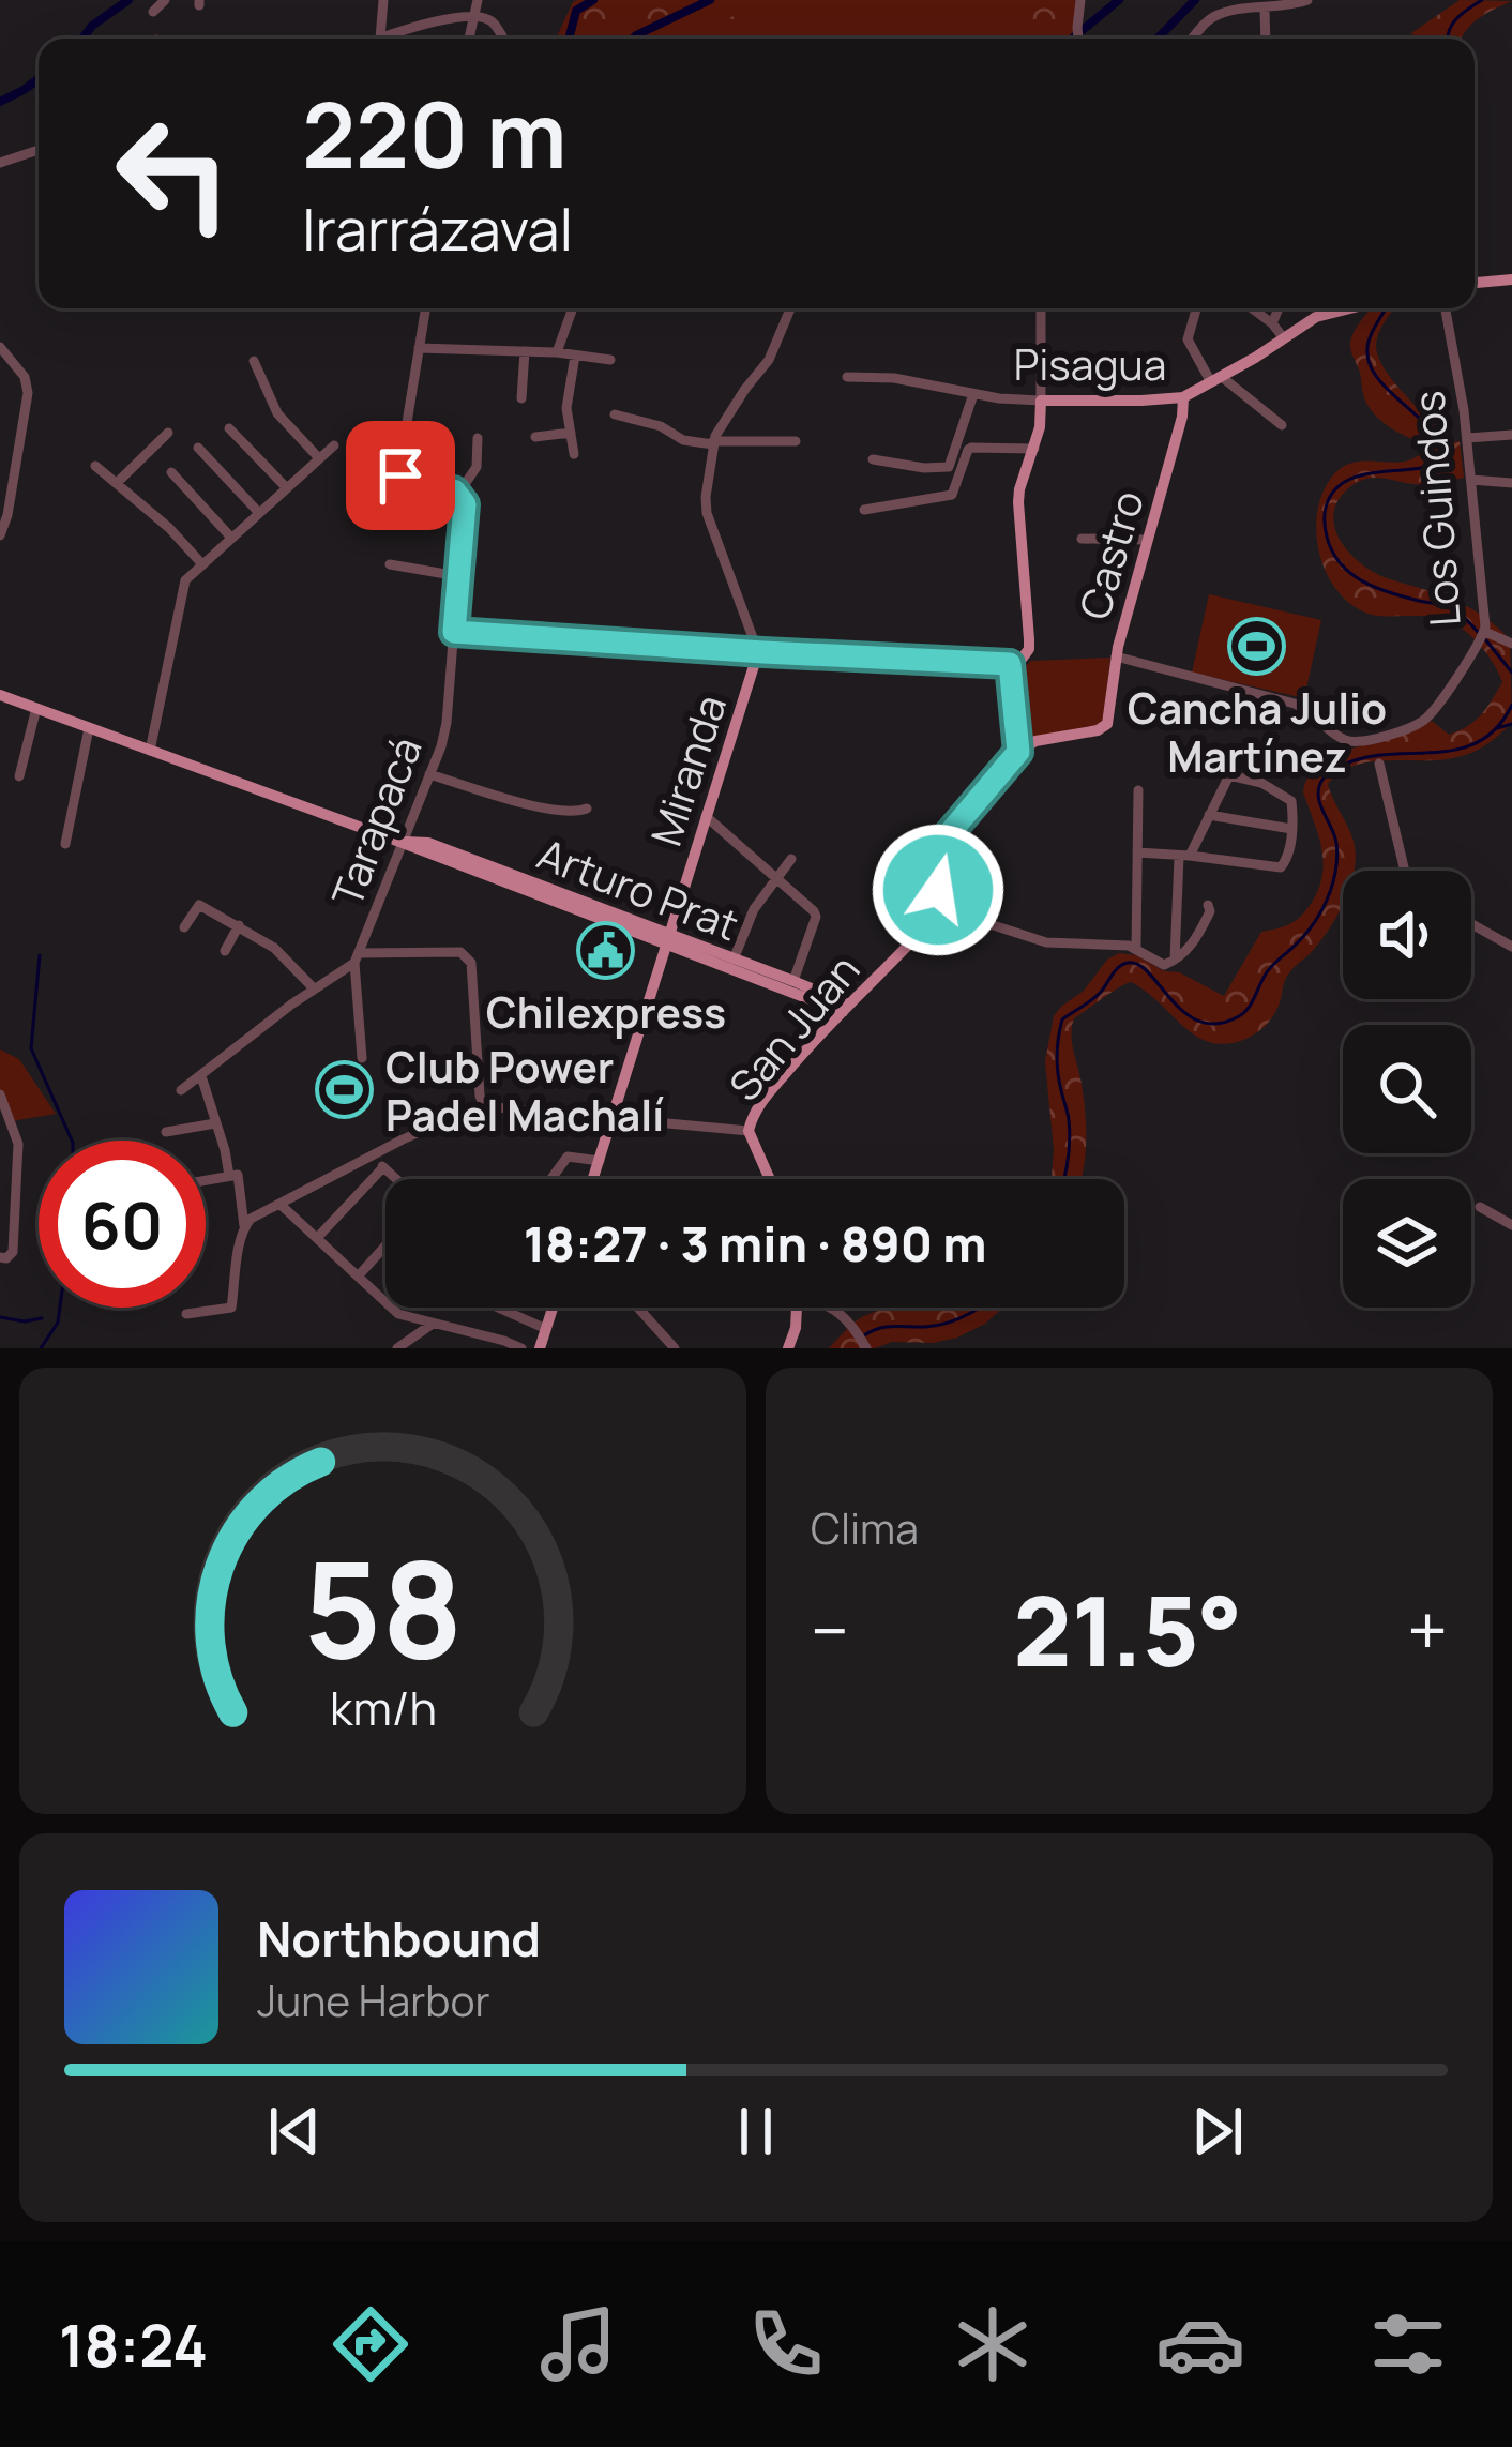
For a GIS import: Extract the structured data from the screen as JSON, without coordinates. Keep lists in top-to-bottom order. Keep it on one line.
{"streets":{"main road":["Pisagua","Castro","Miranda","Arturo Prat","San Juan"],"street":["Los Guindos","Tarapacá"]},"crossings":[["Pisagua","Castro"],["Los Guindos","Castro"],["Miranda","Arturo Prat"],["Tarapacá","Arturo Prat"],["Arturo Prat","San Juan"]],"places":{"sports":["Cancha Julio Martínez","Club Power Padel Machalí"],"public building":["Chilexpress"]},"page":{"turn":["220 m","Irarrázaval"],"limit":"60","trip":"18:27 · 3 min · 890 m","tile":"Clima","heat":["−","21.5°","+"],"song":["Northbound","June Harbor"],"tabs":"18:24","gauge":["58","km/h"]}}
